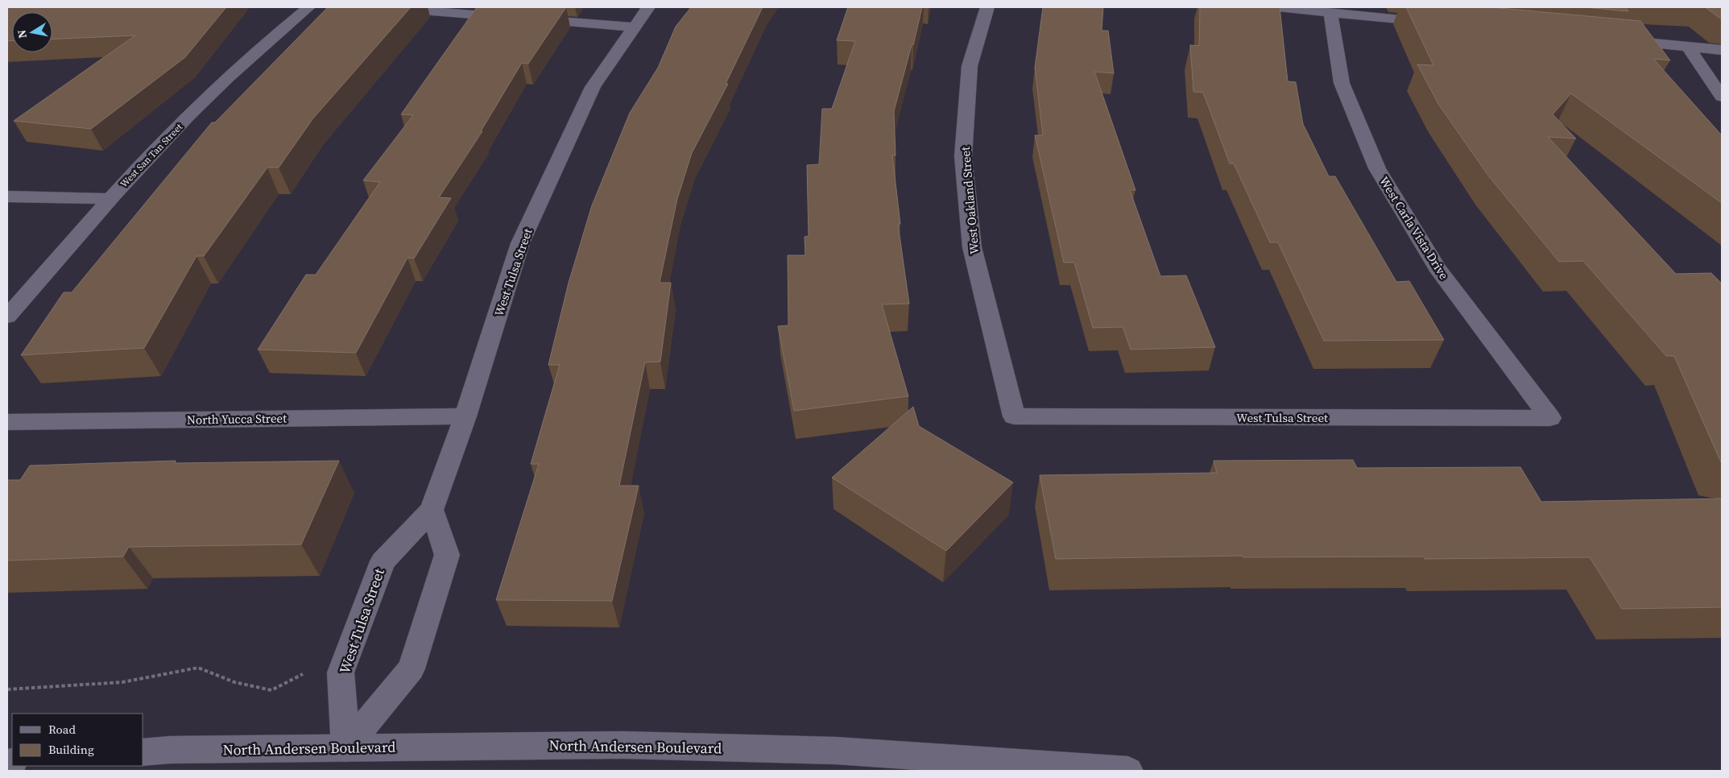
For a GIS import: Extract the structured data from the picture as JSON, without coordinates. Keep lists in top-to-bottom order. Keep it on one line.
{"streets":{"street":["West San Tan Street","West Oakland Street","West Carla Vista Drive","West Tulsa Street","North Yucca Street","North Andersen Boulevard"]},"crossings":[["West Oakland Street","West Tulsa Street"],["West Carla Vista Drive","West Tulsa Street"],["West Tulsa Street","North Yucca Street"],["West Tulsa Street","North Andersen Boulevard"]],"legend":["Road","Building"],"north":"left"}
